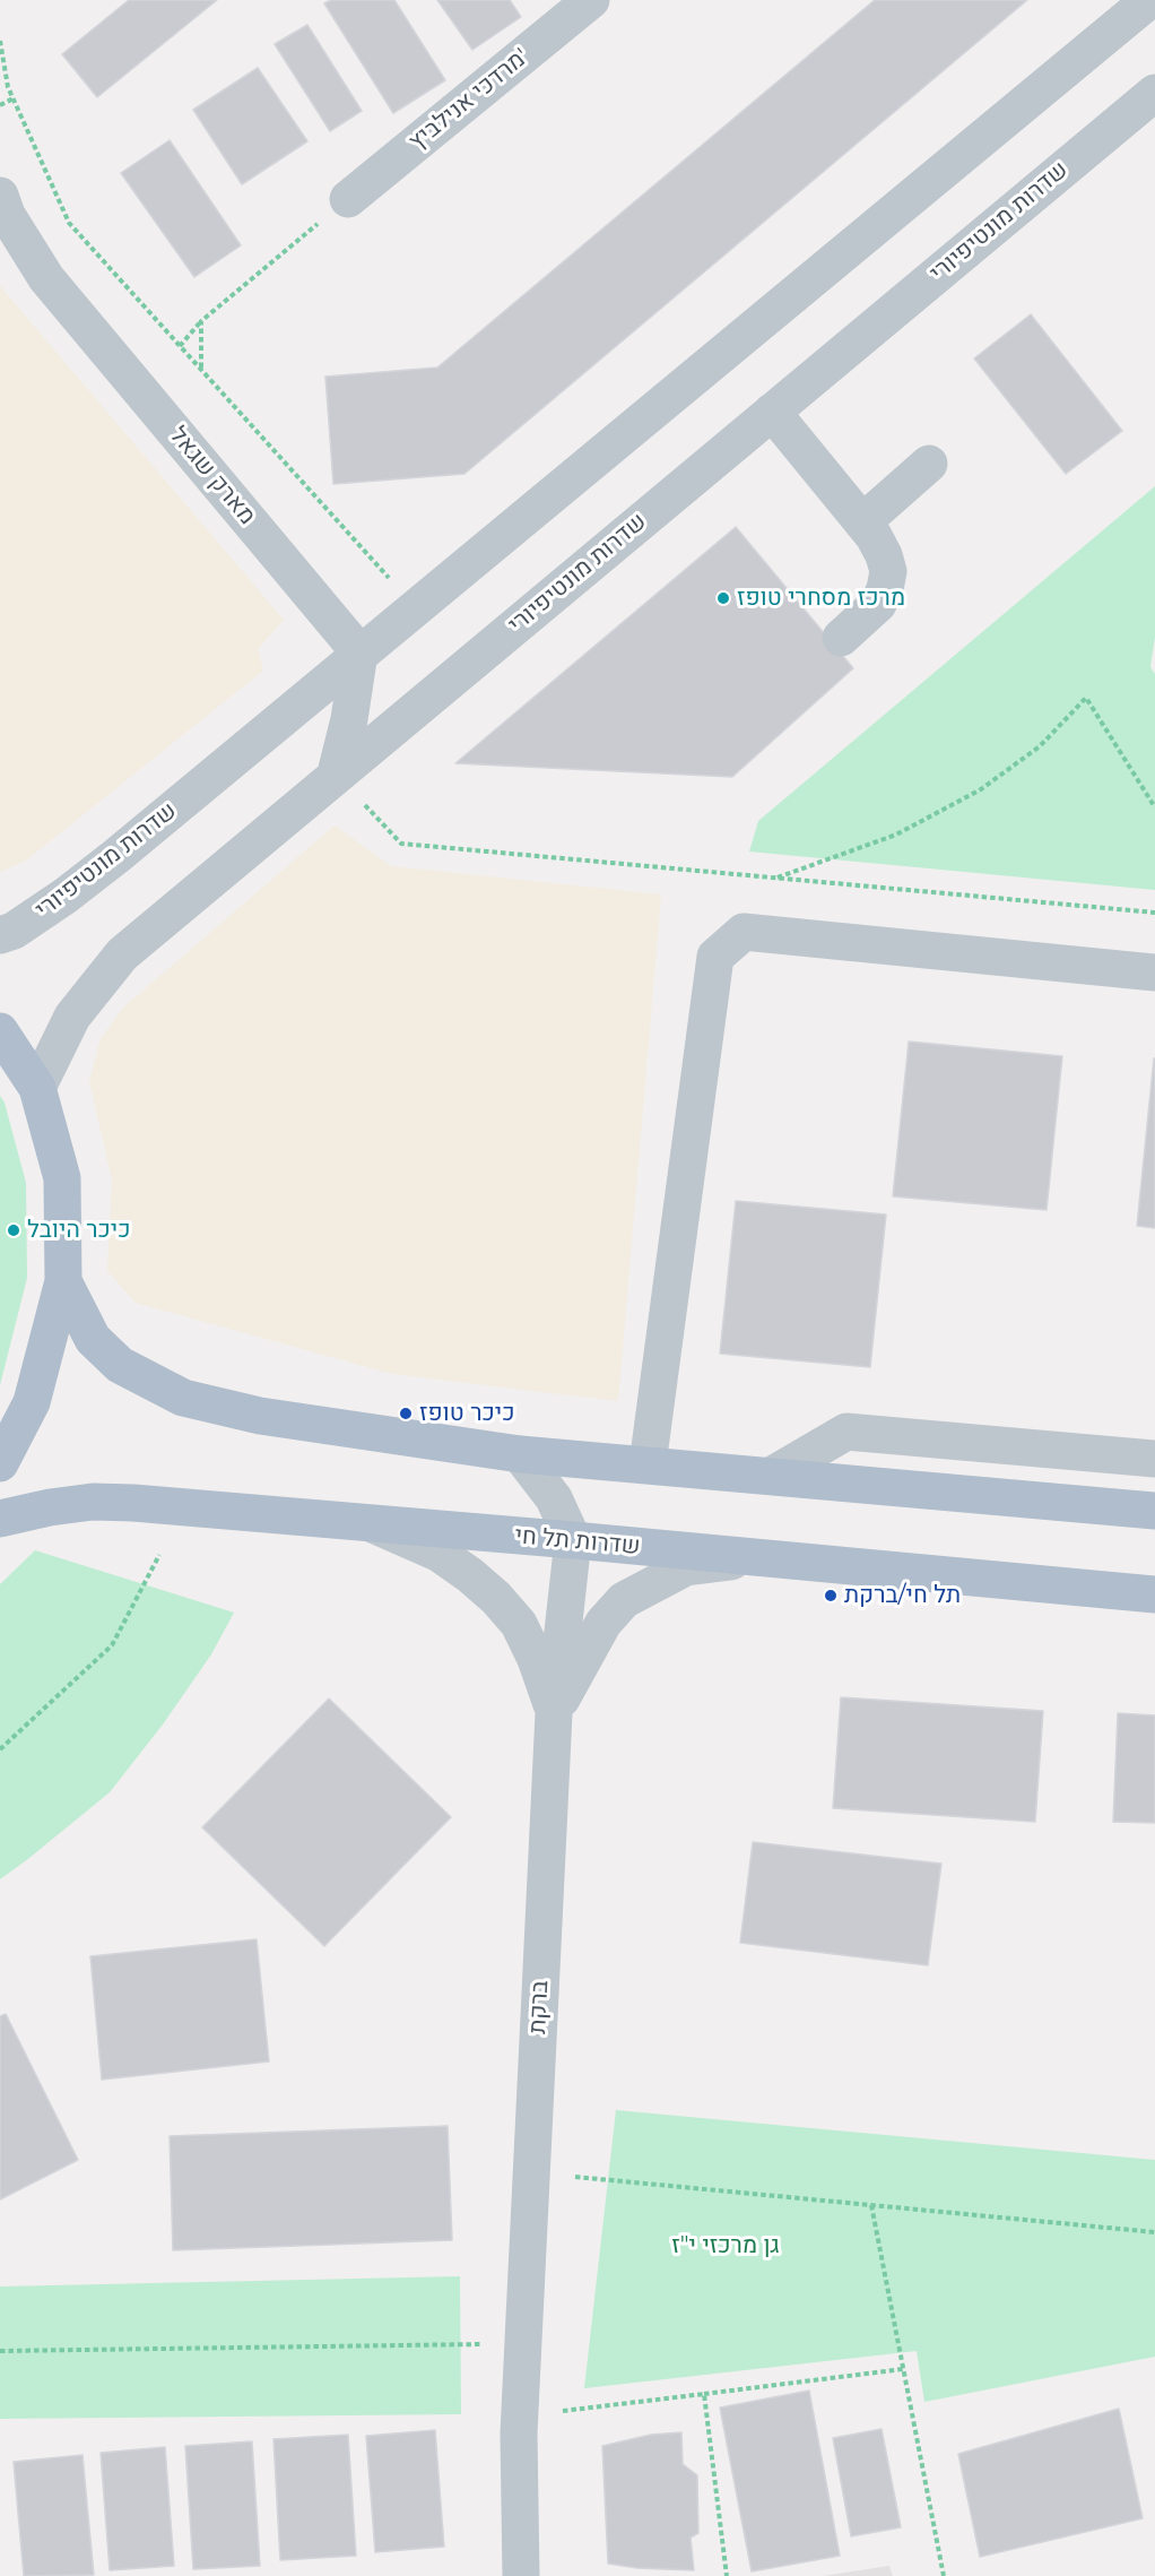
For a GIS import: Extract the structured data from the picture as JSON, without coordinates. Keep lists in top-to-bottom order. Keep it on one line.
{"streets":{"main road":["שדרות תל חי"],"street":["מרדכי אנילביץ'","שדרות מונטיפיורי","מארק שגאל","ברקת"]},"crossings":[["שדרות מונטיפיורי","מארק שגאל"],["שדרות תל חי","ברקת"]],"parks":["גן מרכזי י\"ז"],"places":["מרכז מסחרי טופז","כיכר היובל","כיכר טופז","תל חי/ברקת"]}
